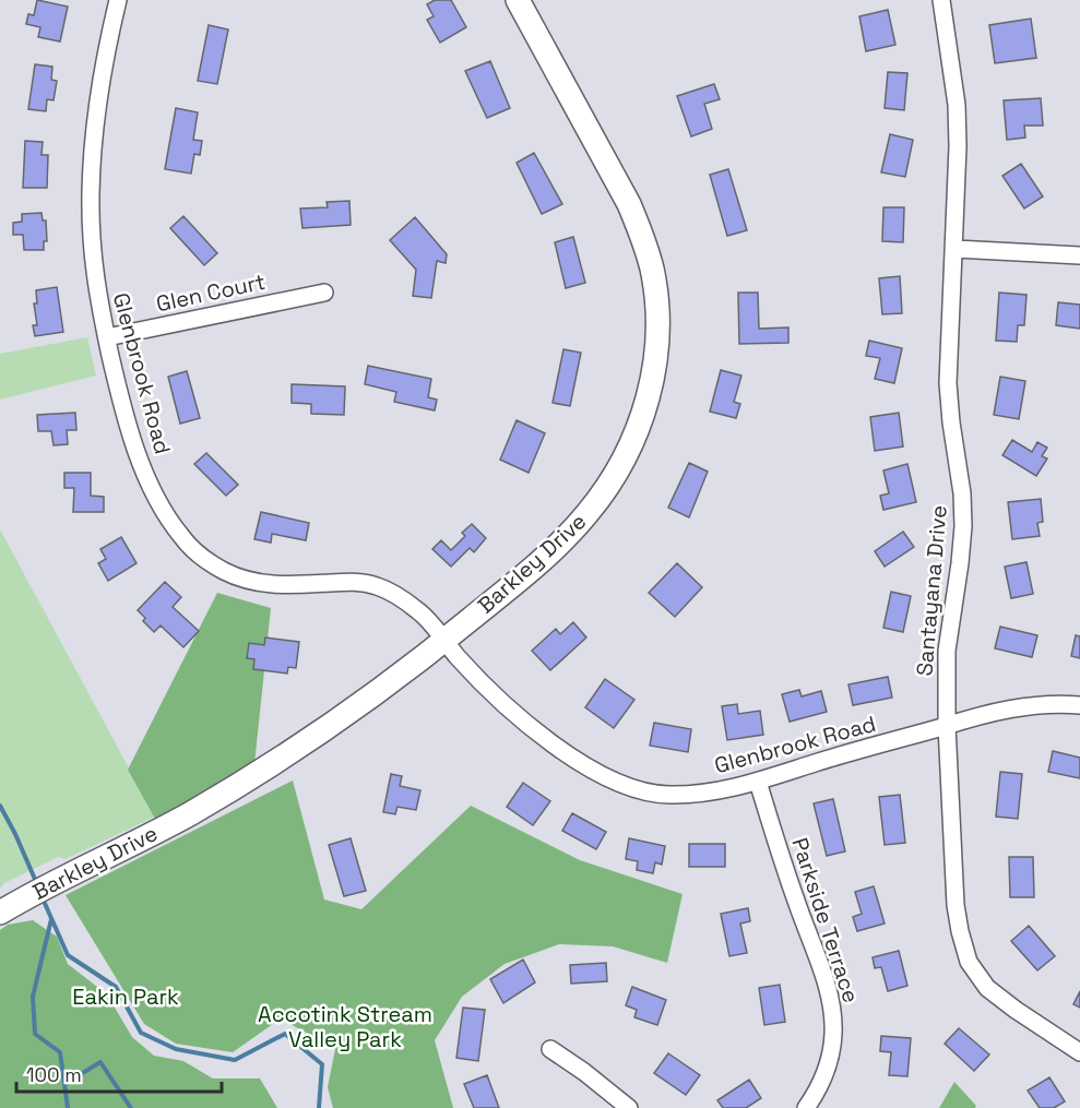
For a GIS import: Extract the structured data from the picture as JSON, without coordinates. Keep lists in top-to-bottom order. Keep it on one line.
{"streets":{"street":["Glen Court","Glenbrook Road","Barkley Drive","Santayana Drive","Parkside Terrace"]},"crossings":[["Glen Court","Glenbrook Road"],["Glenbrook Road","Barkley Drive"],["Glenbrook Road","Santayana Drive"],["Glenbrook Road","Parkside Terrace"]],"parks":["Eakin Park","Accotink Stream Valley Park"],"scale_bar":"100 m"}
